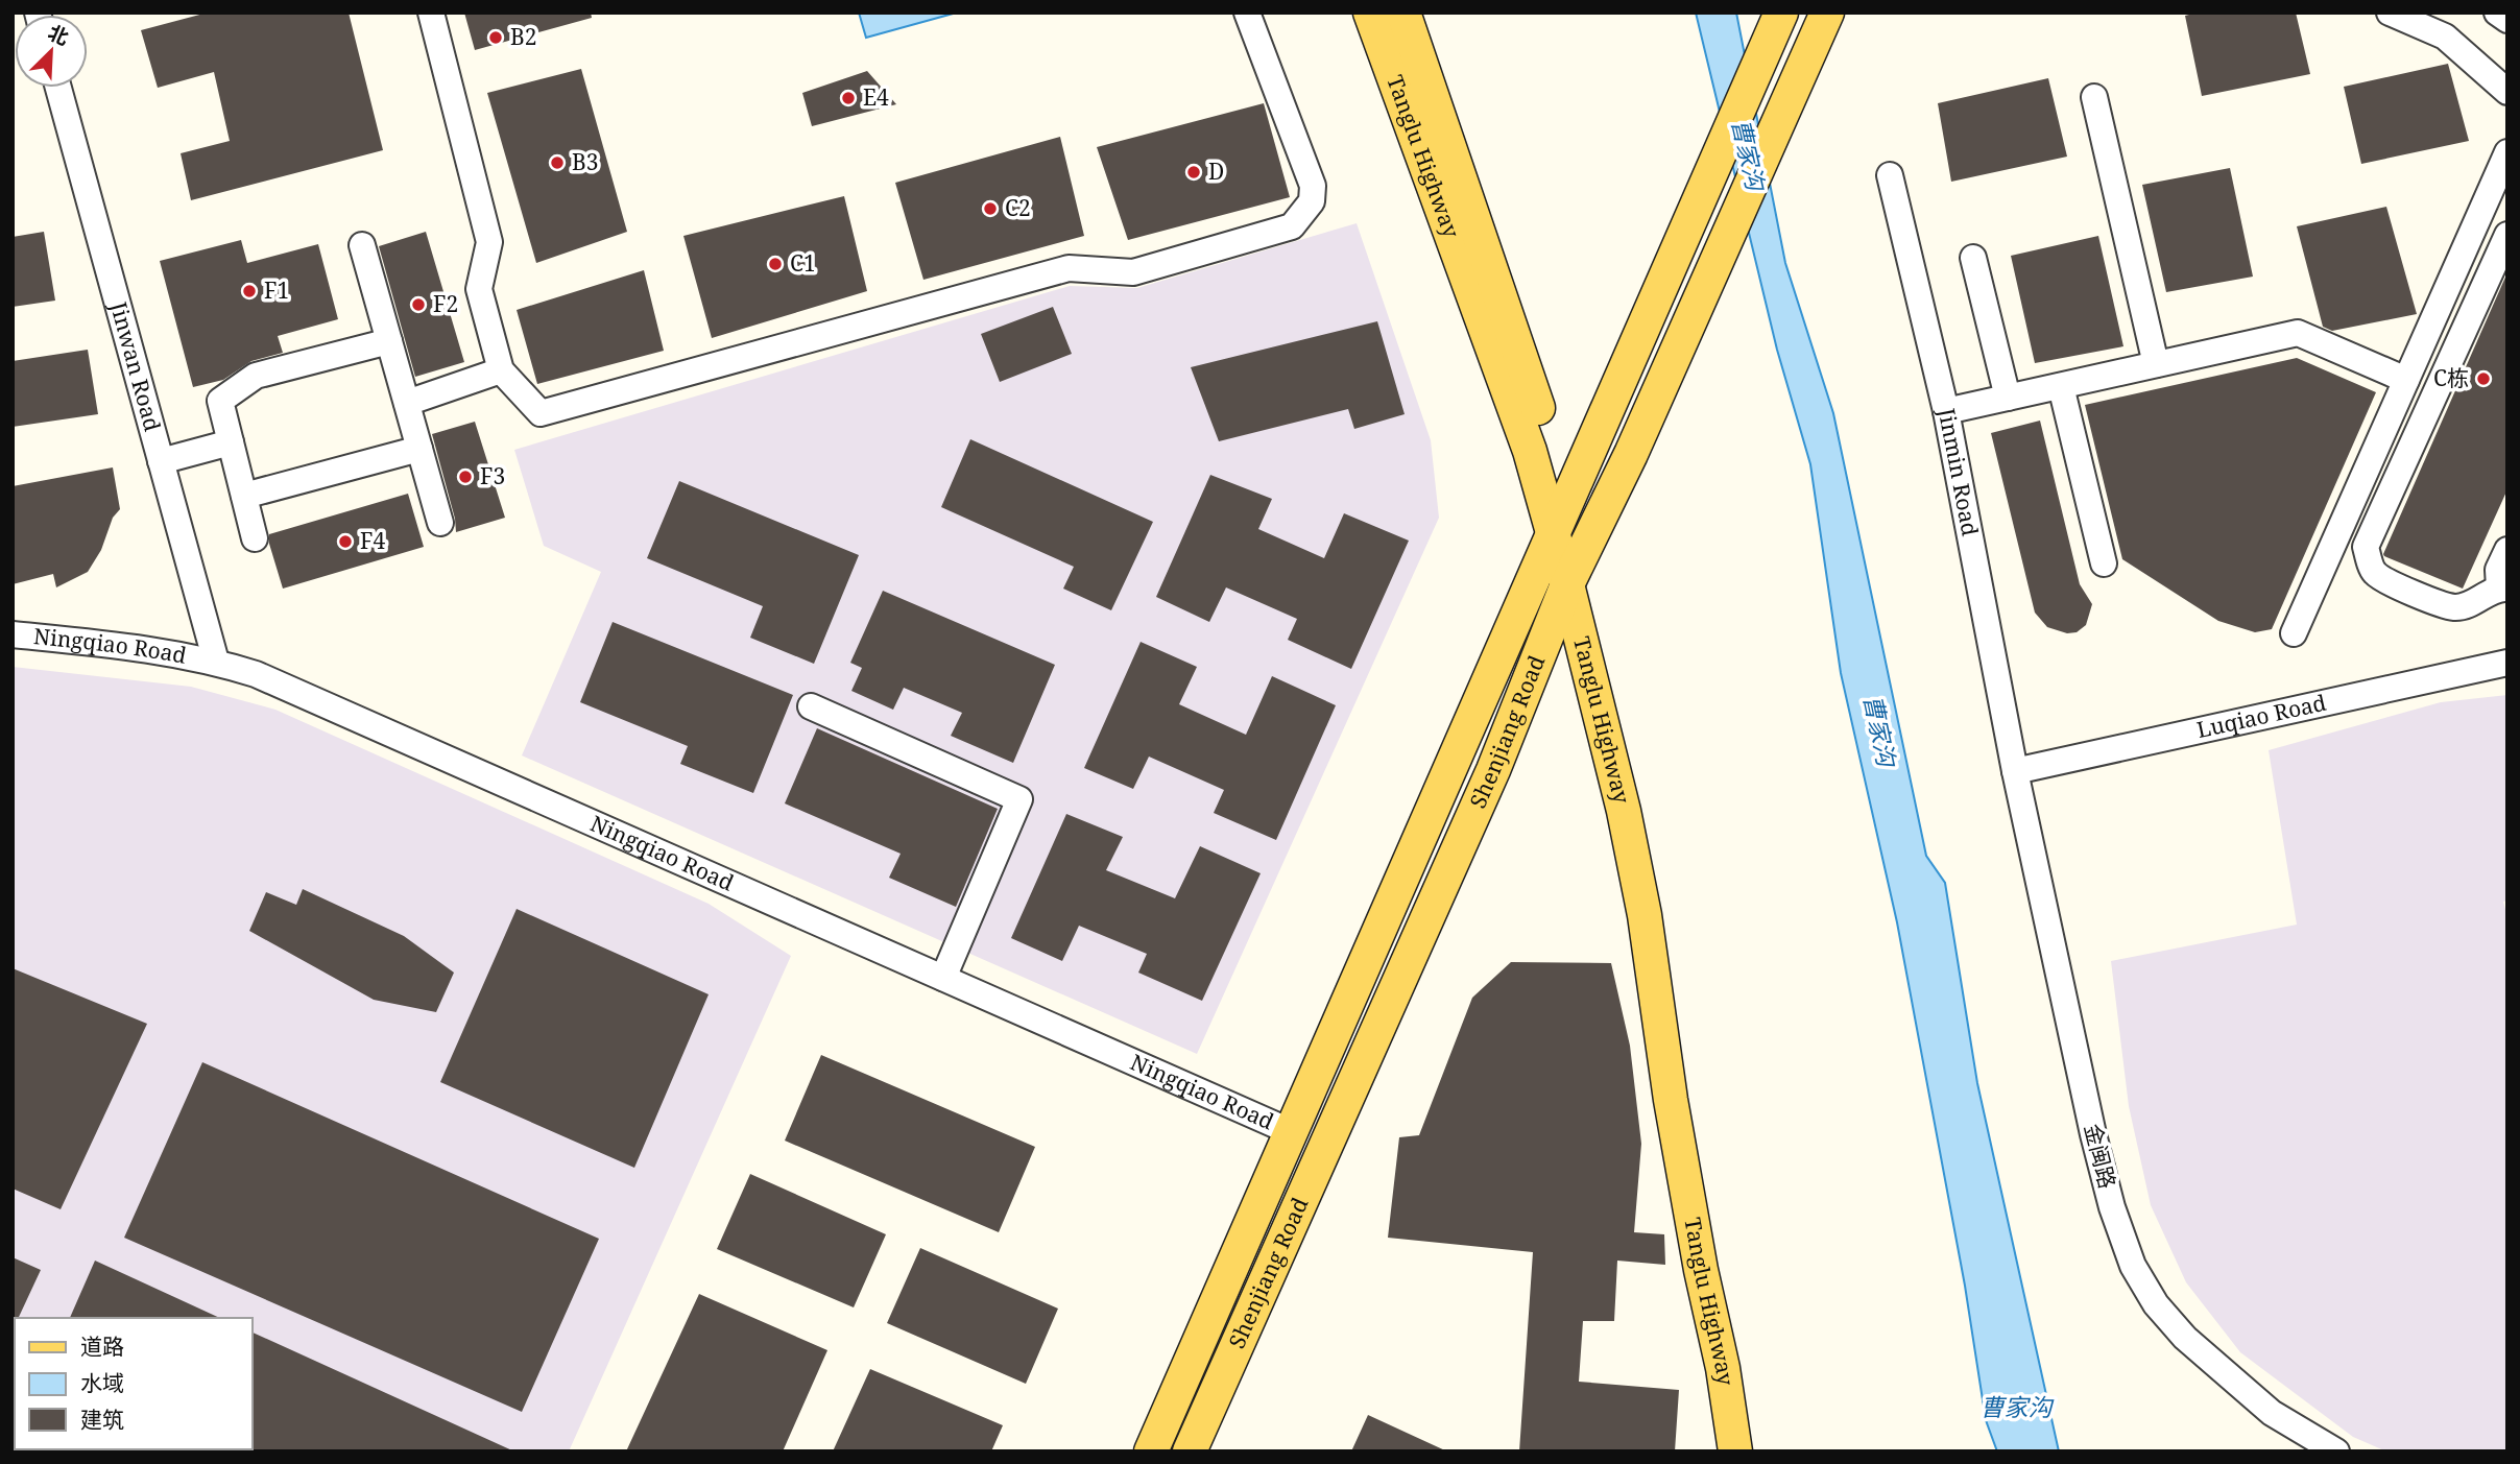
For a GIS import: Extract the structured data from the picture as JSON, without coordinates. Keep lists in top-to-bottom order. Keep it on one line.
{"streets":{"main road":["Tanglu Highway","Shenjiang Road"],"street":["Jinwan Road","Jinmin Road","Ningqiao Road","Luqiao Road","金闽路"]},"crossings":[["Tanglu Highway","Shenjiang Road"],["Jinwan Road","Ningqiao Road"],["Jinmin Road","Luqiao Road"],["Jinmin Road","金闽路"],["Ningqiao Road","Shenjiang Road"],["Luqiao Road","金闽路"]],"water":["曹家沟"],"places":["B2","E4","B3","D","C2","C1","F1","F2","C栋","F3","F4"],"legend":["道路","水域","建筑"],"north":"top right"}
